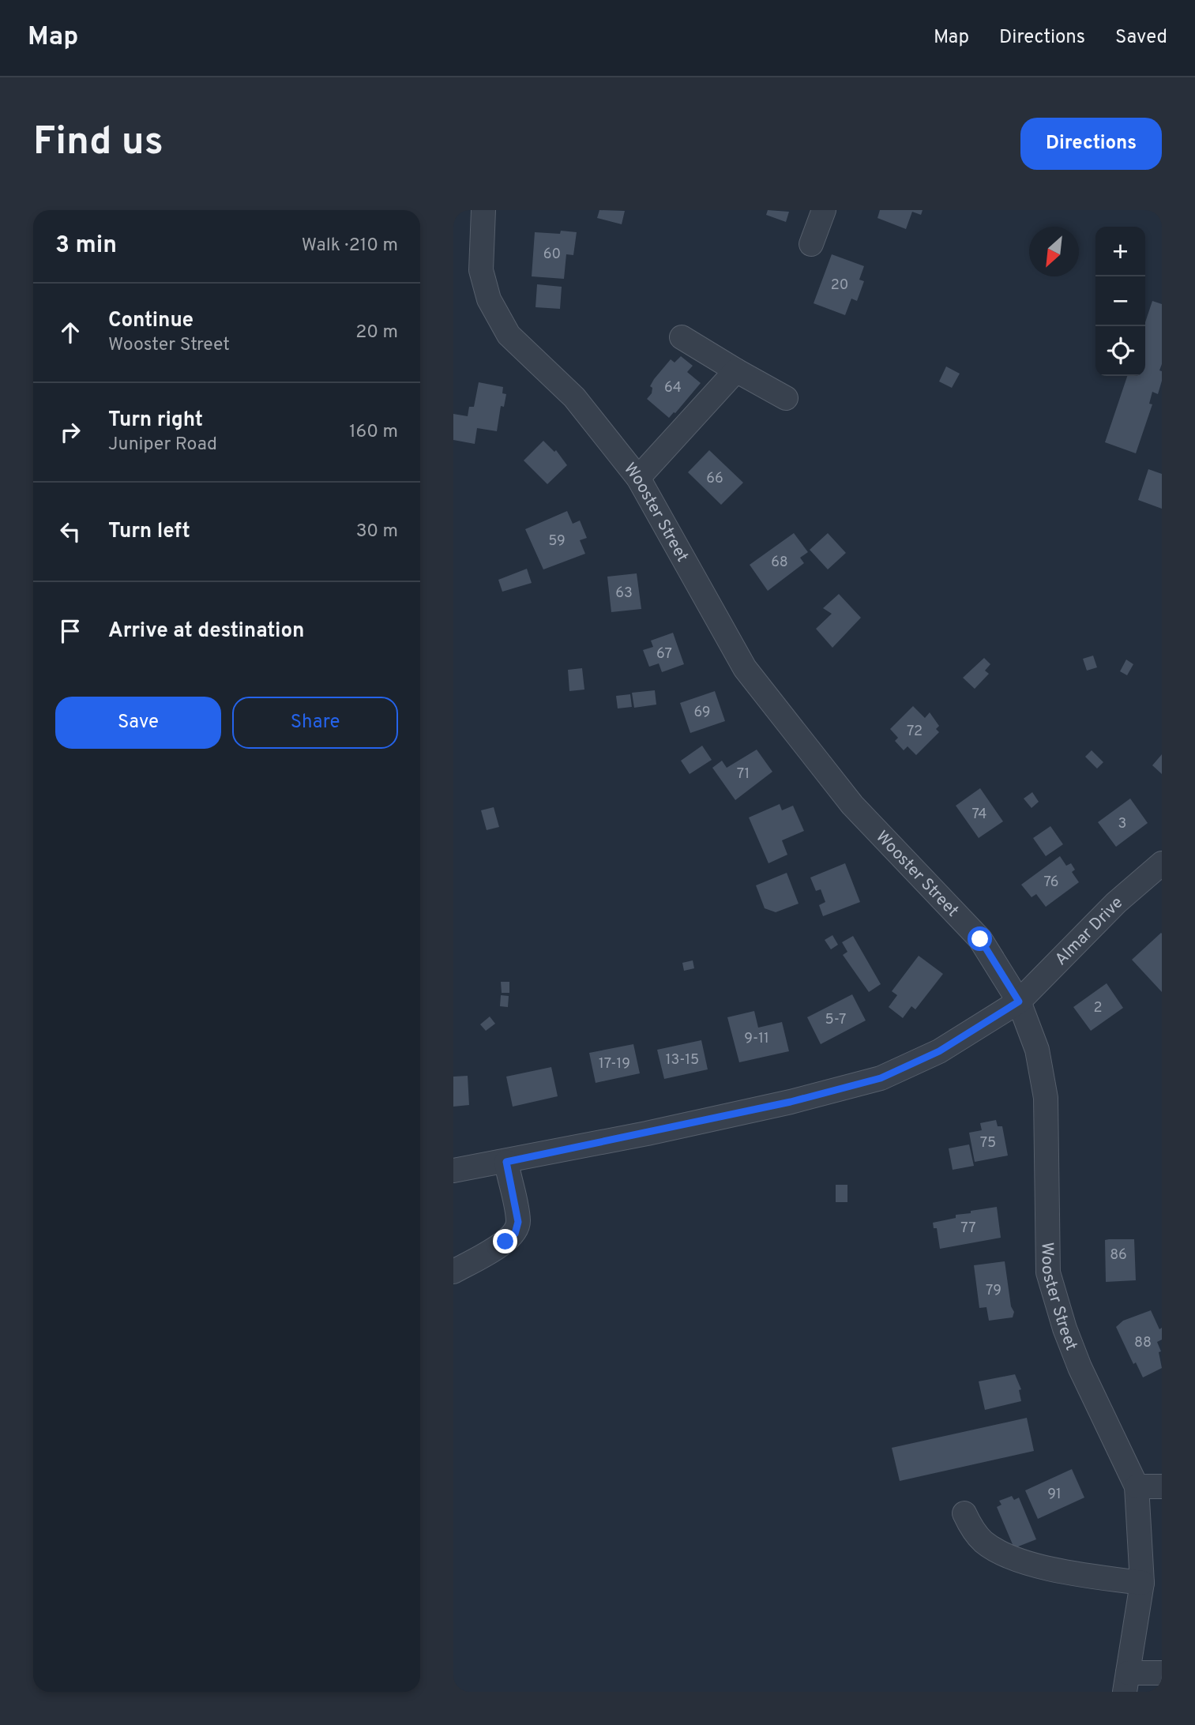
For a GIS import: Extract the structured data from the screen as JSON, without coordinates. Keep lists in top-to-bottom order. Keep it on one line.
{"streets":{"street":["Wooster Street","Almar Drive"]},"crossings":[["Wooster Street","Almar Drive"]],"house_numbers":["60","20","64","66","59","68","63","67","69","72","71","74","3","76","2","5-7","9-11","13-15","17-19","75","77","86","79","88","91"],"north":"bottom left","page":{"header":"Map","nav":["Map","Directions","Saved"],"buttons":["Directions",["Save","Share"]],"title":"Find us","heading":["3 min","Walk · 210 m"],"map_buttons":["+","−"],"list":[["Continue","Wooster Street","20 m"],["Turn right","Juniper Road","160 m"],["Turn left","30 m"],"Arrive at destination"]}}
